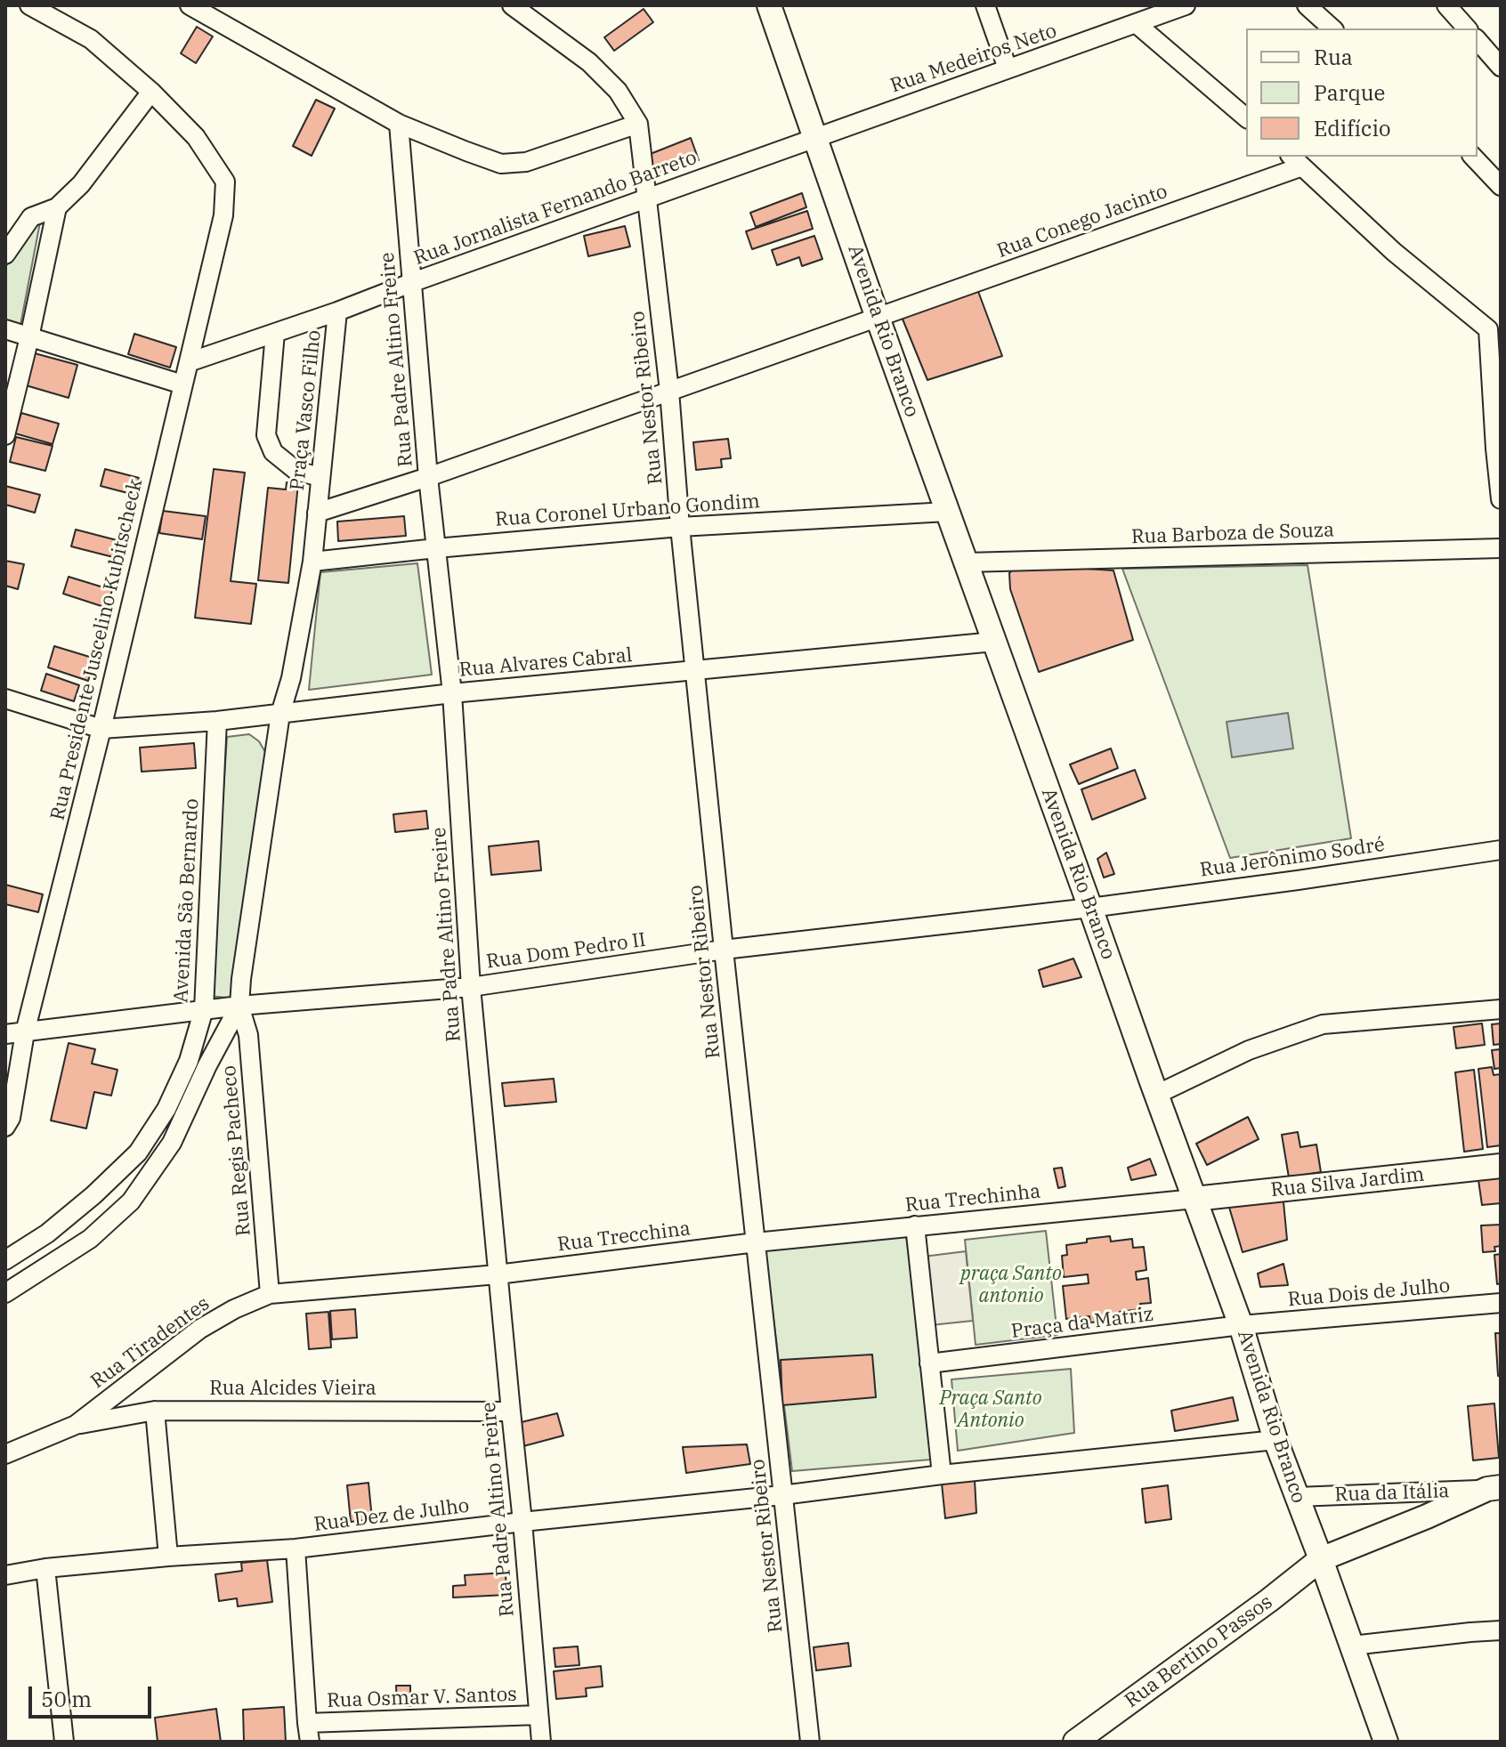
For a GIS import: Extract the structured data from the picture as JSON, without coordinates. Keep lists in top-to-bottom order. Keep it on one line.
{"streets":{"main road":["Avenida Rio Branco","Rua Silva Jardim","Rua da Itália","Rua Bertino Passos"],"street":["Rua Medeiros Neto","Rua Jornalista Fernando Barreto","Rua Conego Jacinto","Rua Padre Altino Freire","Rua Nestor Ribeiro","Praça Vasco Filho","Rua Coronel Urbano Gondim","Rua Barboza de Souza","Rua Presidente Juscelino Kubitscheck","Rua Alvares Cabral","Rua Jerônimo Sodré","Avenida São Bernardo","Rua Dom Pedro II","Rua Regis Pacheco","Rua Trechinha","Rua Trecchina","Rua Dois de Julho","Praça da Matriz","Rua Tiradentes","Rua Alcides Vieira","Rua Dez de Julho","Rua Osmar V. Santos"]},"crossings":[["Rua Medeiros Neto","Rua Jornalista Fernando Barreto"],["Rua Medeiros Neto","Avenida Rio Branco"],["Rua Jornalista Fernando Barreto","Avenida Rio Branco"],["Rua Jornalista Fernando Barreto","Rua Padre Altino Freire"],["Rua Jornalista Fernando Barreto","Rua Nestor Ribeiro"],["Rua Jornalista Fernando Barreto","Praça Vasco Filho"],["Rua Jornalista Fernando Barreto","Rua Presidente Juscelino Kubitscheck"],["Rua Conego Jacinto","Avenida Rio Branco"],["Rua Conego Jacinto","Rua Padre Altino Freire"],["Rua Conego Jacinto","Rua Nestor Ribeiro"],["Rua Conego Jacinto","Praça Vasco Filho"],["Avenida Rio Branco","Rua Coronel Urbano Gondim"],["Avenida Rio Branco","Rua Barboza de Souza"],["Avenida Rio Branco","Rua Alvares Cabral"],["Avenida Rio Branco","Rua Jerônimo Sodré"],["Avenida Rio Branco","Rua Dom Pedro II"],["Avenida Rio Branco","Rua Silva Jardim"],["Avenida Rio Branco","Rua Trechinha"],["Avenida Rio Branco","Rua Dois de Julho"],["Avenida Rio Branco","Praça da Matriz"],["Avenida Rio Branco","Rua da Itália"],["Avenida Rio Branco","Rua Dez de Julho"],["Avenida Rio Branco","Rua Bertino Passos"],["Rua Padre Altino Freire","Rua Coronel Urbano Gondim"],["Rua Padre Altino Freire","Rua Alvares Cabral"],["Rua Padre Altino Freire","Rua Dom Pedro II"],["Rua Padre Altino Freire","Rua Trecchina"],["Rua Padre Altino Freire","Rua Tiradentes"],["Rua Padre Altino Freire","Rua Alcides Vieira"],["Rua Padre Altino Freire","Rua Dez de Julho"],["Rua Padre Altino Freire","Rua Osmar V. Santos"],["Rua Nestor Ribeiro","Rua Coronel Urbano Gondim"],["Rua Nestor Ribeiro","Rua Alvares Cabral"],["Rua Nestor Ribeiro","Rua Dom Pedro II"],["Rua Nestor Ribeiro","Rua Trechinha"],["Rua Nestor Ribeiro","Rua Trecchina"],["Rua Nestor Ribeiro","Rua Dez de Julho"],["Praça Vasco Filho","Rua Coronel Urbano Gondim"],["Praça Vasco Filho","Rua Alvares Cabral"],["Rua Presidente Juscelino Kubitscheck","Rua Alvares Cabral"],["Rua Presidente Juscelino Kubitscheck","Rua Dom Pedro II"],["Rua Alvares Cabral","Avenida São Bernardo"],["Rua Jerônimo Sodré","Rua Dom Pedro II"],["Avenida São Bernardo","Rua Dom Pedro II"],["Rua Dom Pedro II","Rua Regis Pacheco"],["Rua Regis Pacheco","Rua Tiradentes"],["Rua Silva Jardim","Rua Trechinha"],["Rua Trechinha","Rua Trecchina"],["Rua Trecchina","Rua Tiradentes"],["Rua Dois de Julho","Praça da Matriz"],["Rua Tiradentes","Rua Alcides Vieira"],["Rua da Itália","Rua Bertino Passos"]],"parks":["praça Santo antonio","Praça Santo Antonio"],"legend":["Rua","Parque","Edifício"],"scale_bar":"50 m"}
